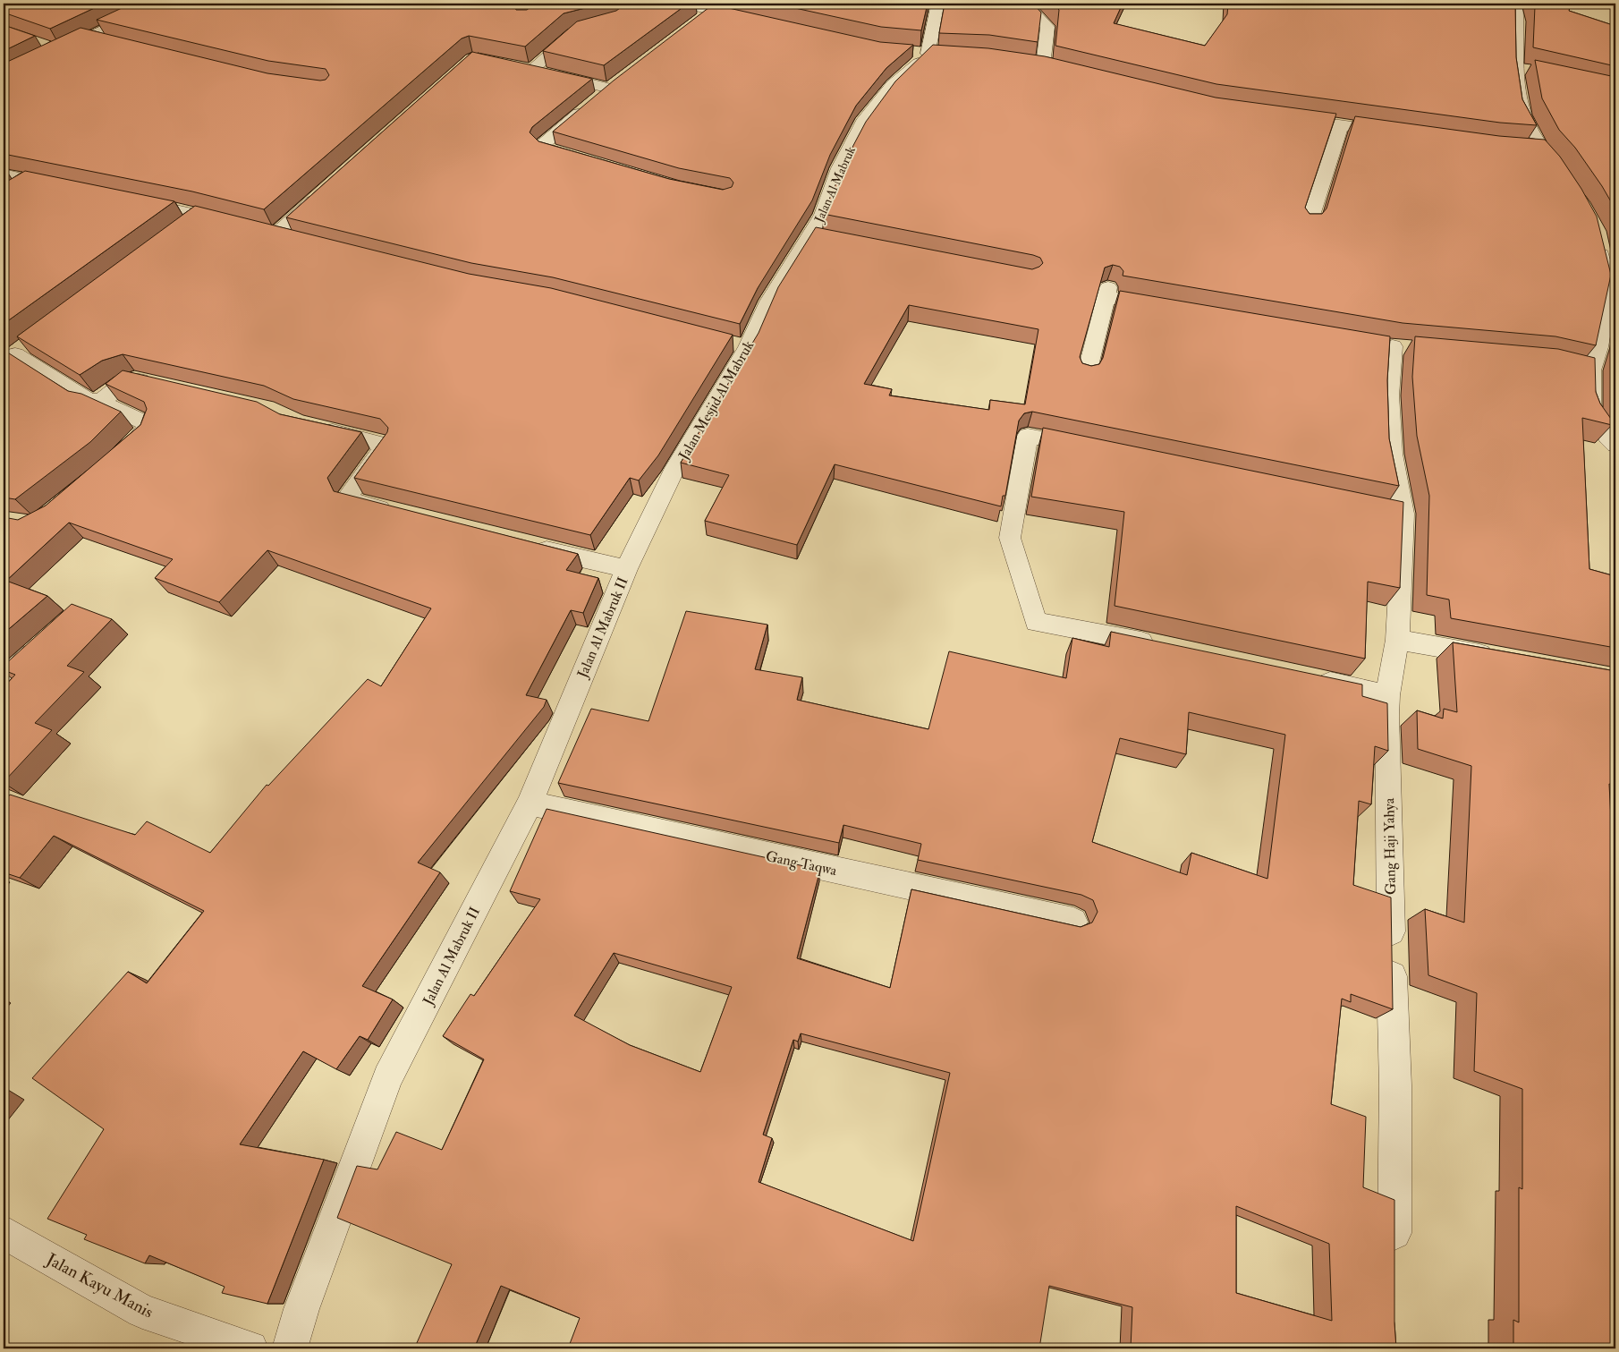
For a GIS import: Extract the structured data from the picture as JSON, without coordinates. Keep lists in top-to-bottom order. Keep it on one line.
{"streets":{"street":["Jalan Al Mabruk","Jalan Mesjid Al Mabruk","Jalan Al Mabruk II","Gang Haji Yahya","Gang Taqwa","Jalan Kayu Manis"]},"crossings":[["Jalan Al Mabruk","Jalan Mesjid Al Mabruk"],["Jalan Mesjid Al Mabruk","Jalan Al Mabruk II"],["Jalan Al Mabruk II","Gang Taqwa"]]}
